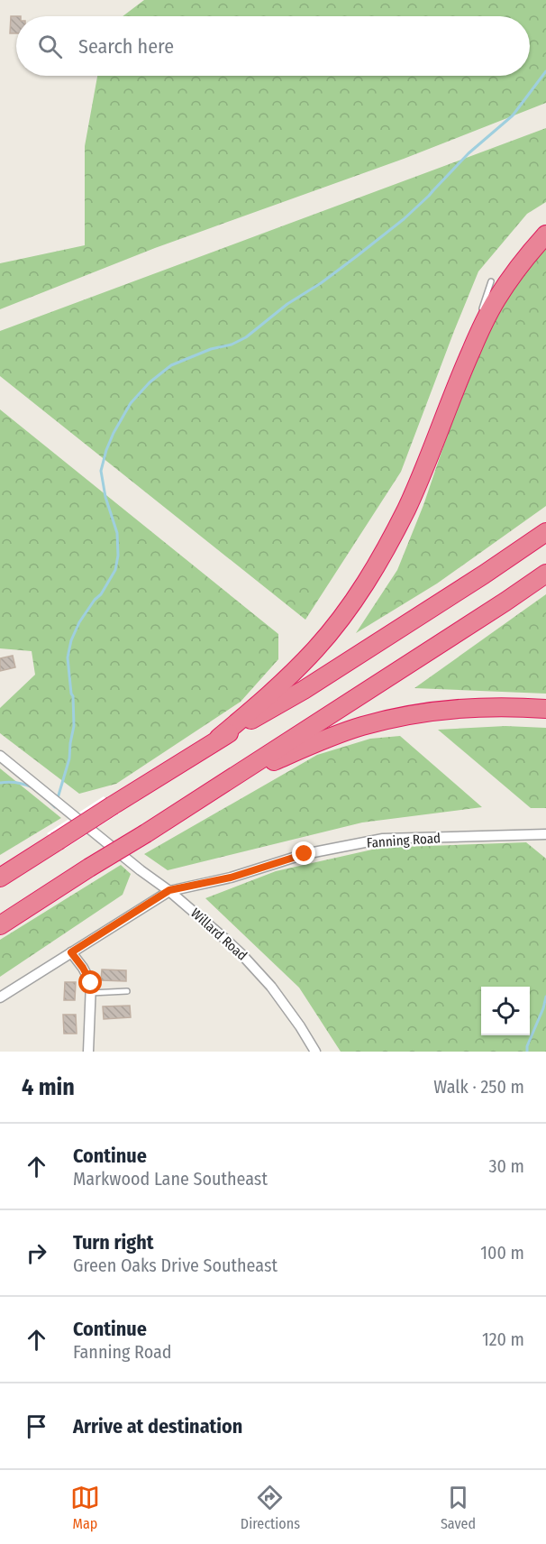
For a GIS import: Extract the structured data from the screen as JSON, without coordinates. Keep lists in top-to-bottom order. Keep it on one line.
{"streets":{"street":["Fanning Road","Willard Road"]},"crossings":[["Fanning Road","Willard Road"]],"page":{"search":"Search here","heading":["4 min","Walk · 250 m"],"list":[["Continue","Markwood Lane Southeast","30 m"],["Turn right","Green Oaks Drive Southeast","100 m"],["Continue","Fanning Road","120 m"],"Arrive at destination"],"nav":["Map","Directions","Saved"]}}
